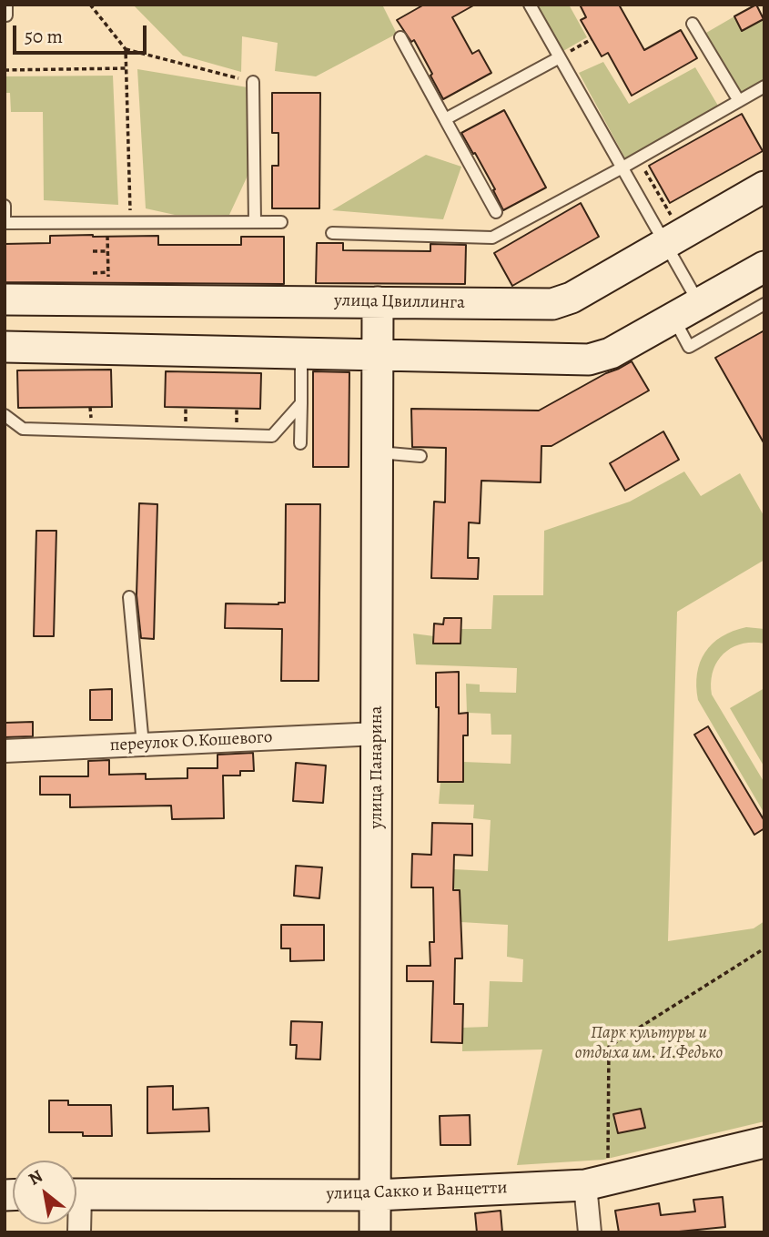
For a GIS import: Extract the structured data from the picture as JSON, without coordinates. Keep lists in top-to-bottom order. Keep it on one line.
{"streets":{"street":["улица Цвиллинга","переулок О.Кошевого","улица Панарина","улица Сакко и Ванцетти"]},"crossings":[["улица Цвиллинга","улица Панарина"],["переулок О.Кошевого","улица Панарина"],["улица Панарина","улица Сакко и Ванцетти"]],"parks":["Парк культуры и отдыха им. И.Федько"],"scale_bar":"50 m","north":"top left"}
